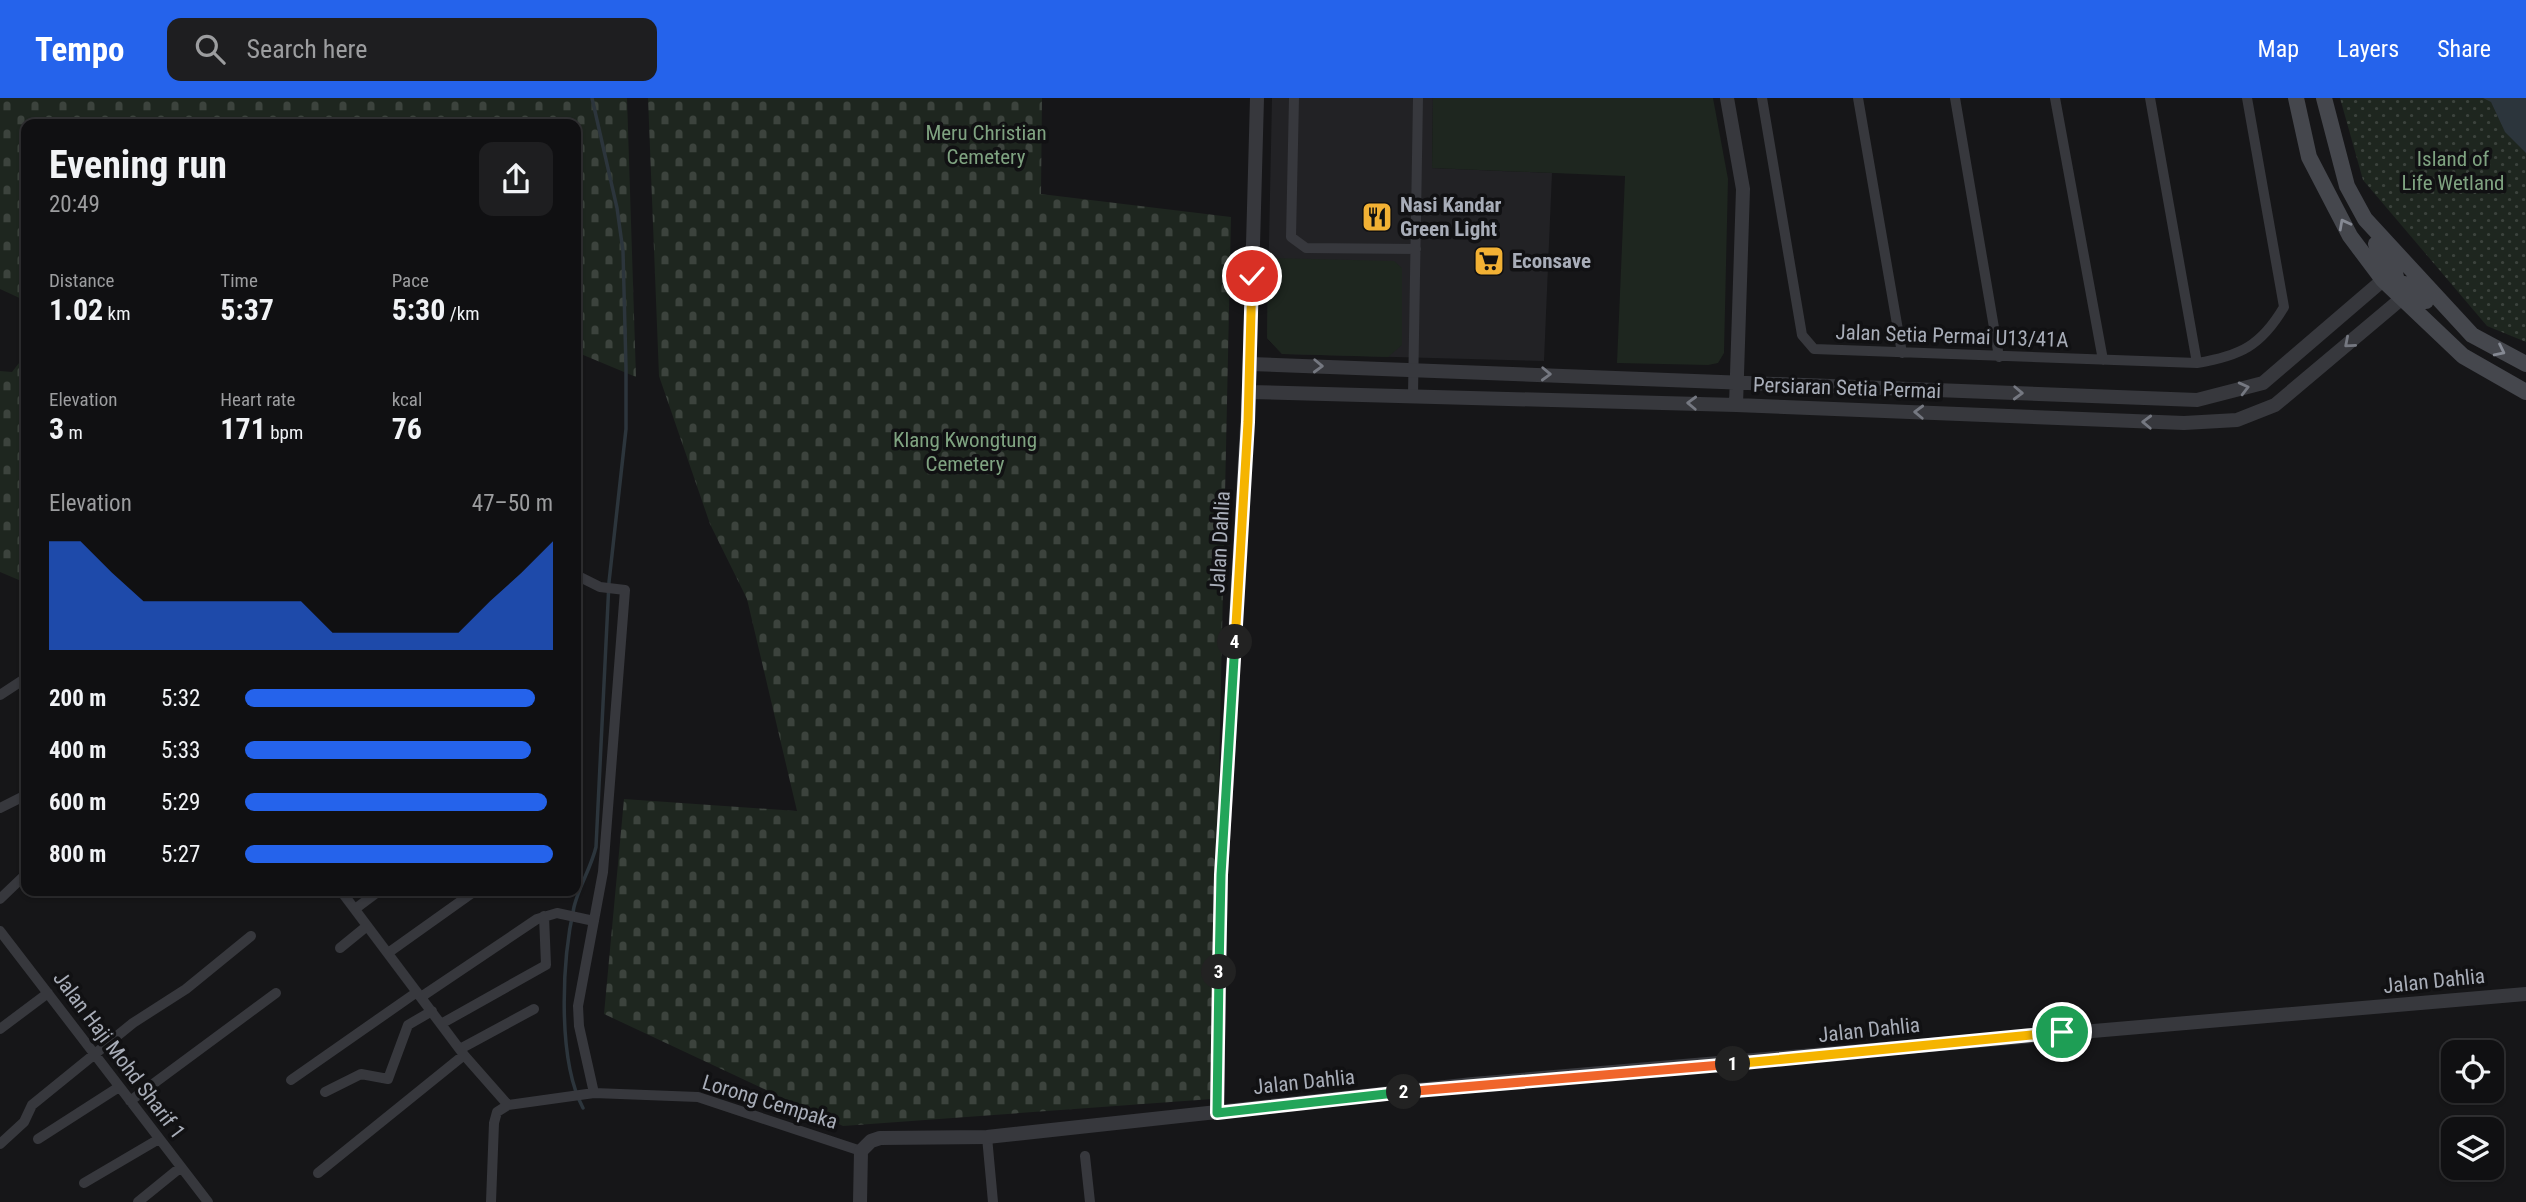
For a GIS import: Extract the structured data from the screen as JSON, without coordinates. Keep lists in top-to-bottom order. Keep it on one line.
{"streets":{"street":["Jalan Setia Permai U13/41A","Persiaran Setia Permai","Jalan Dahlia","Jalan Haji Mohd Sharif 1","Lorong Cempaka"]},"crossings":[["Persiaran Setia Permai","Jalan Dahlia"],["Jalan Dahlia","Lorong Cempaka"]],"parks":["Meru Christian Cemetery","Island of Life Wetland","Klang Kwongtung Cemetery"],"places":{"restaurant":["Nasi Kandar Green Light"],"supermarket":["Econsave"]},"page":{"header":"Tempo","search":"Search here","nav":["Map","Layers","Share"],"heading":["Evening run","20:49"],"stats":[["Distance","1.02 km"],["Time","5:37"],["Pace","5:30 /km"],["Elevation","3 m"],["Heart rate","171 bpm"],["kcal","76"]],"chart":["Elevation","47–50 m"],"pins":["4","3","1","2"],"list":[{"name":"200 m","note":"5:32"},{"name":"400 m","note":"5:33"},{"name":"600 m","note":"5:29"},{"name":"800 m","note":"5:27"}]}}
